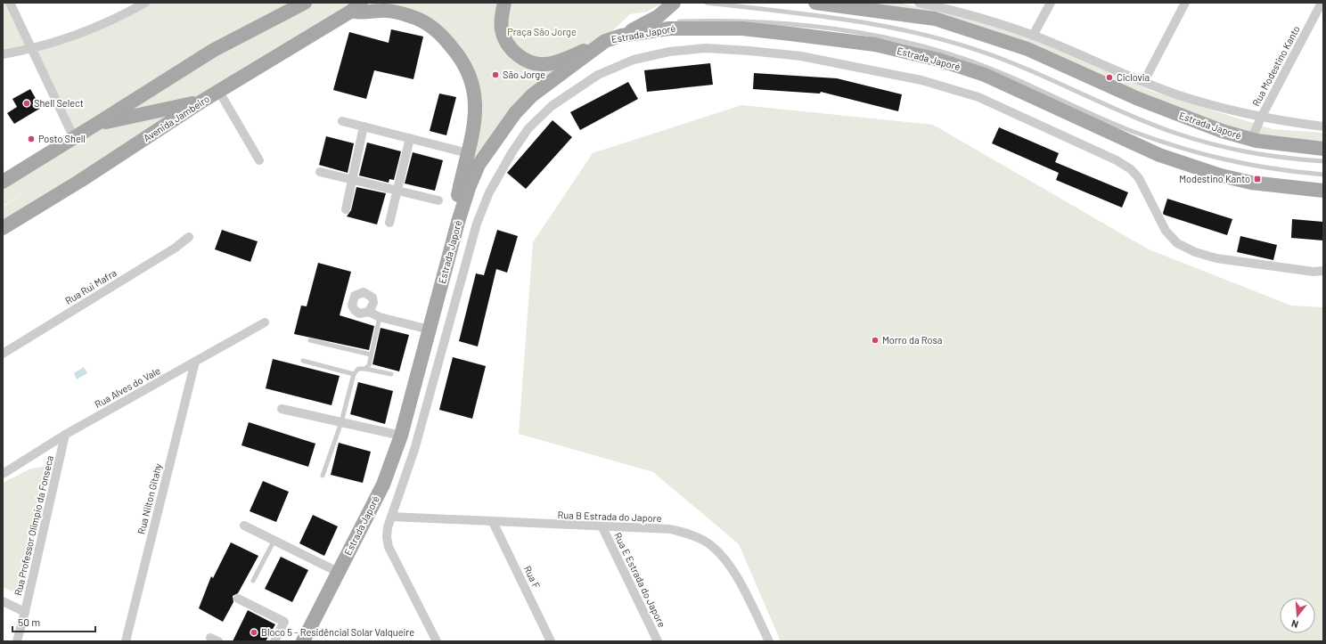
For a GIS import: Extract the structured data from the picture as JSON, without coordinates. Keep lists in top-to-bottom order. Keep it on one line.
{"streets":{"main road":["Estrada Japoré","Avenida Jambeiro"],"street":["Rua Modestino Kanto","Rua Rui Mafra","Rua Alves do Vale","Rua Nilton Gitahy","Rua B Estrada do Japore","Rua Professor Olimpio da Fonseca","Rua F","Rua E Estrada do Japore"]},"crossings":[["Estrada Japoré","Rua Modestino Kanto"],["Rua Alves do Vale","Rua Nilton Gitahy"],["Rua Alves do Vale","Rua Professor Olimpio da Fonseca"],["Rua B Estrada do Japore","Rua F"],["Rua B Estrada do Japore","Rua E Estrada do Japore"]],"parks":["Praça São Jorge"],"places":{"other":["São Jorge","Ciclovia","Shell Select","Posto Shell","Morro da Rosa","Bloco 5 - Residêncial Solar Valqueire"],"transit":["Modestino Kanto"]},"scale_bar":"50 m","north":"bottom"}
